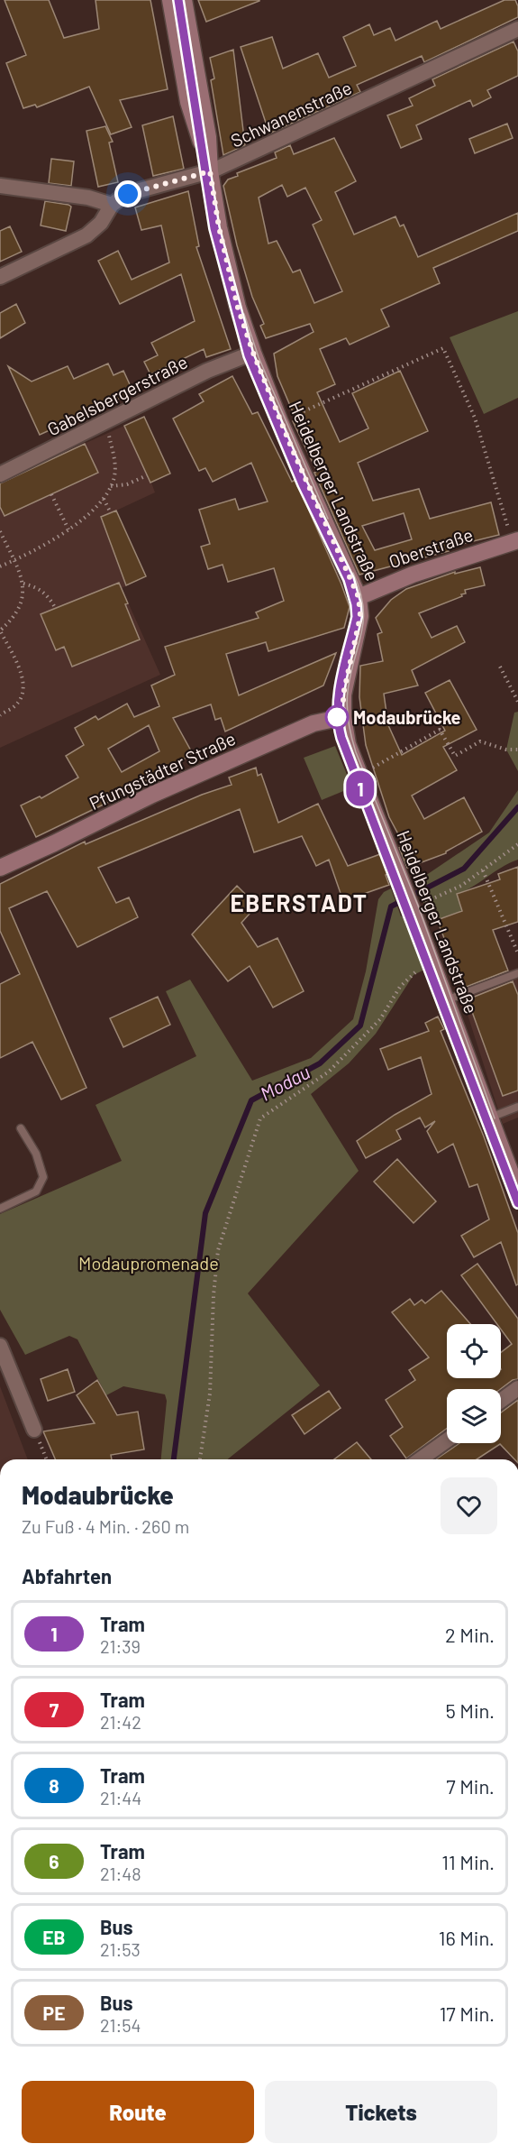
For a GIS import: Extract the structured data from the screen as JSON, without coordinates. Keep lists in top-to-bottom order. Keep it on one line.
{"streets":{"street":["Schwanenstraße","Gabelsbergerstraße","Heidelberger Landstraße","Oberstraße","Pfungstädter Straße"]},"crossings":[["Schwanenstraße","Heidelberger Landstraße"],["Gabelsbergerstraße","Heidelberger Landstraße"],["Heidelberger Landstraße","Oberstraße"],["Heidelberger Landstraße","Pfungstädter Straße"]],"districts":["EBERSTADT"],"water":["Modau"],"parks":["Modaupromenade"],"places":["Modaubrücke"],"lines":["tram line 1"],"page":{"on_map":"1","heading":[["Modaubrücke","Zu Fuß · 4 Min. · 260 m"],"Abfahrten"],"list":[{"mark":"1","name":"Tram","note":"21:39","value":"2 Min."},{"mark":"7","name":"Tram","note":"21:42","value":"5 Min."},{"mark":"8","name":"Tram","note":"21:44","value":"7 Min."},{"mark":"6","name":"Tram","note":"21:48","value":"11 Min."},{"mark":"EB","name":"Bus","note":"21:53","value":"16 Min."},{"mark":"PE","name":"Bus","note":"21:54","value":"17 Min."}],"buttons":["Route","Tickets"]}}
